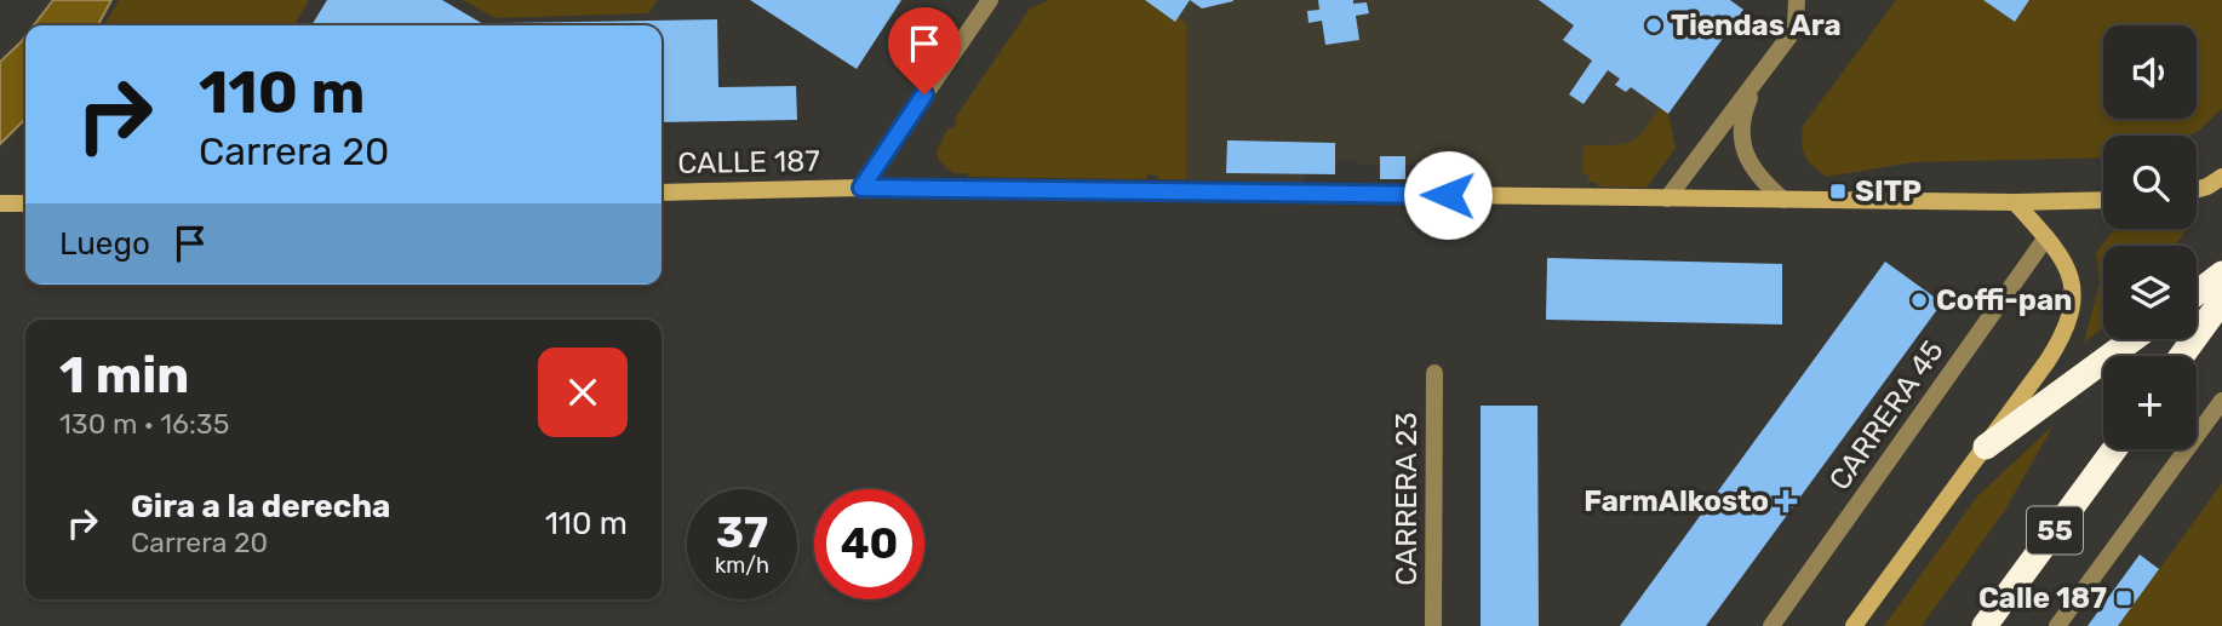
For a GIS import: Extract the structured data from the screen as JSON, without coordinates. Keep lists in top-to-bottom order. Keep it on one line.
{"streets":{"highway":["55"],"street":["CALLE 187","CARRERA 45","CARRERA 23"]},"places":{"other":["Tiendas Ara","Coffi-pan"],"transit":["SITP","Calle 187"],"health":["FarmAlkosto"]},"page":{"map_buttons":"+","turn":["110 m","Carrera 20"],"then":"Luego","heading":["1 min","130 m · 16:35"],"list":[{"name":"Gira a la derecha","note":"Carrera 20","value":"110 m"}],"speed":"37 km/h","limit":"40"}}
